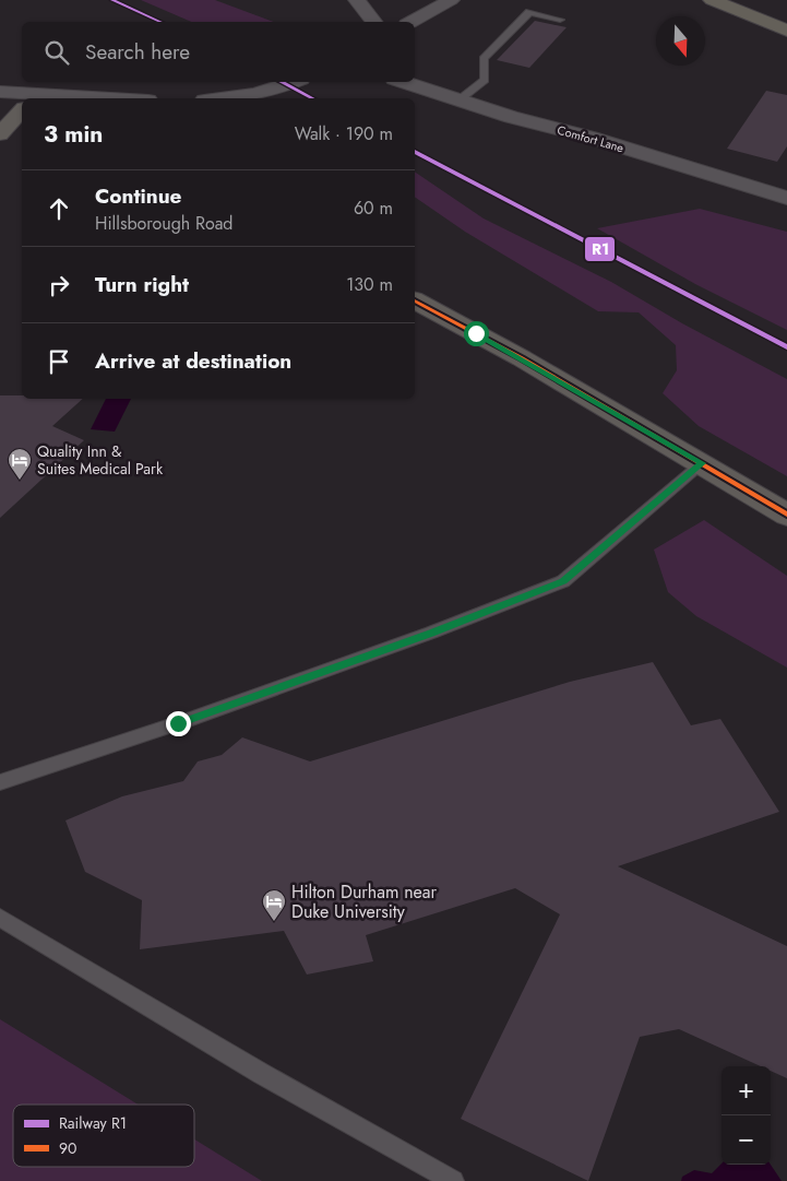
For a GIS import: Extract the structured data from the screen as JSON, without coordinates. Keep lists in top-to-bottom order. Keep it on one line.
{"streets":{"street":["Comfort Lane"]},"places":{"hotel":["Quality Inn & Suites Medical Park","Hilton Durham near Duke University"]},"lines":["rail line R1","transit line 90"],"legend":["Railway R1","90"],"north":"bottom","page":{"search":"Search here","heading":["3 min","Walk · 190 m"],"list":[["Continue","Hillsborough Road","60 m"],["Turn right","130 m"],"Arrive at destination"],"map_buttons":["+","−"]}}
